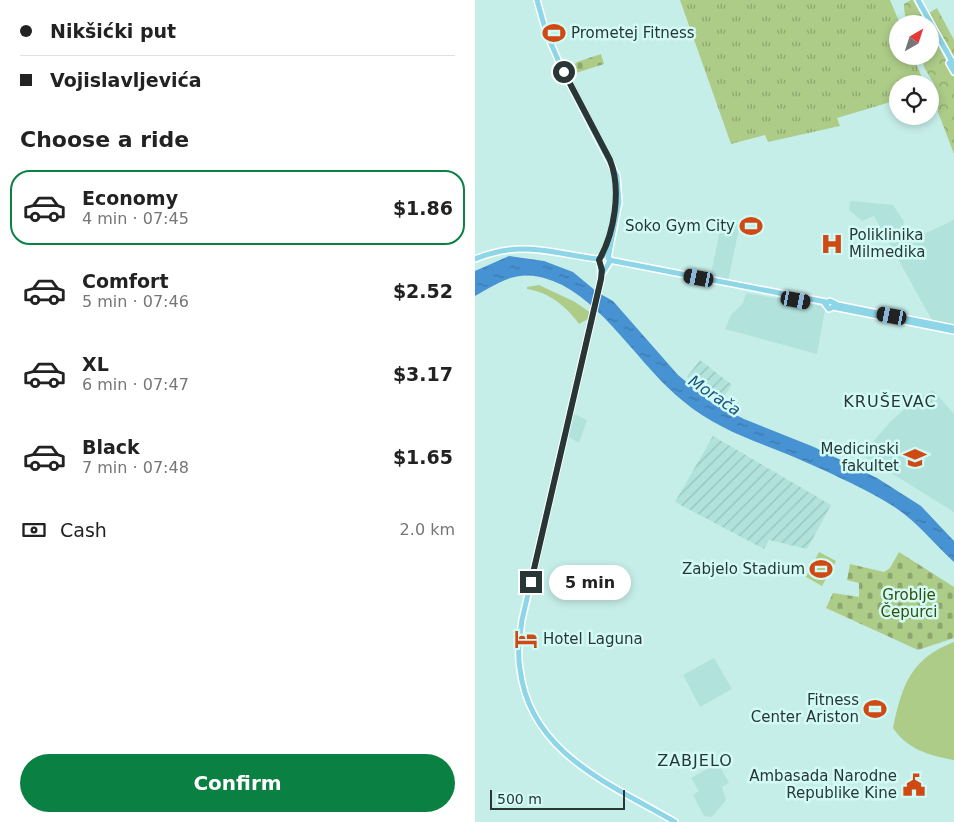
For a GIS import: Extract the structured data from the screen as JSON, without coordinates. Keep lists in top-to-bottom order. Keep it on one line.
{"districts":["KRUŠEVAC","ZABJELO"],"water":["Morača"],"parks":["Groblje Čepurci"],"places":{"sports":["Prometej Fitness","Soko Gym City","Zabjelo Stadium","Fitness Center Ariston"],"hospital":["Poliklinika Milmedika"],"school or university":["Medicinski fakultet"],"hotel":["Hotel Laguna"],"public building":["Ambasada Narodne Republike Kine"]},"scale_bar":"500 m","north":"top right","page":{"banner":["Nikšićki put","Vojislavljevića"],"heading":"Choose a ride","list":[{"name":"Economy","note":"4 min · 07:45","value":"$1.86"},{"name":"Comfort","note":"5 min · 07:46","value":"$2.52"},{"name":"XL","note":"6 min · 07:47","value":"$3.17"},{"name":"Black","note":"7 min · 07:48","value":"$1.65"}],"pay":["Cash","2.0 km"],"bubble":"5 min","buttons":"Confirm","scale":"500 m"}}
